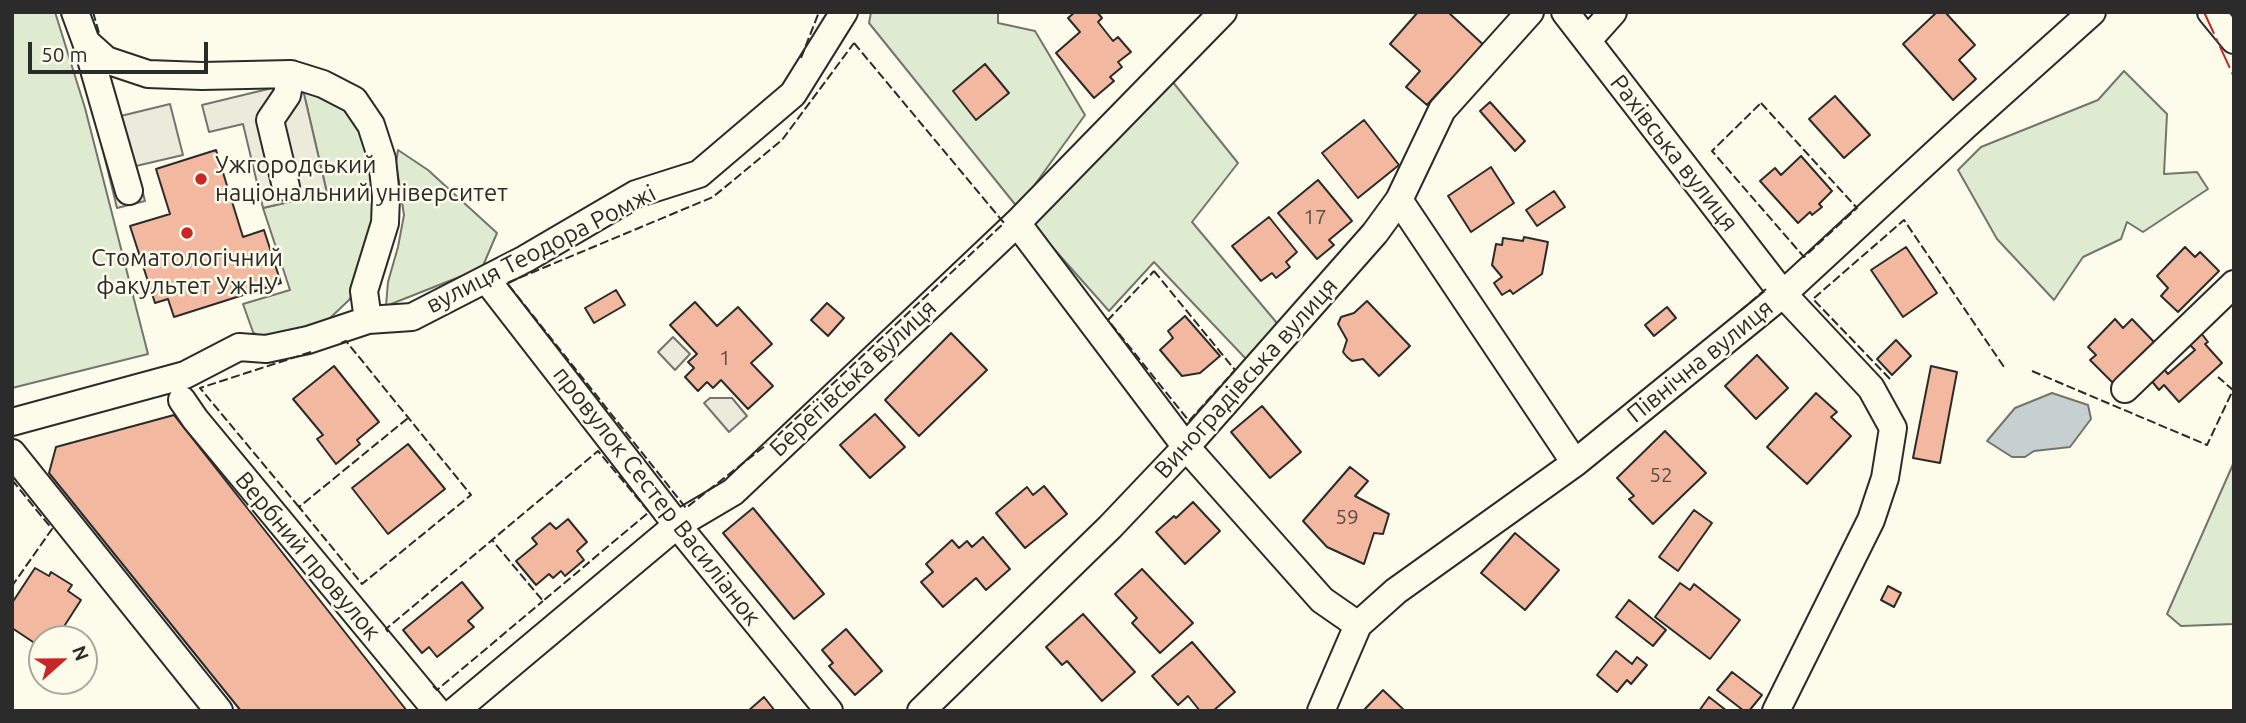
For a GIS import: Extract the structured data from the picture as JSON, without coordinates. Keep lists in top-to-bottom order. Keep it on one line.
{"streets":{"street":["Рахівська вулиця","вулиця Теодора Ромжі","Північна вулиця","Берегівська вулиця","Виноградівська вулиця","провулок Сестер Василіанок","Вербний провулок"]},"crossings":[["Рахівська вулиця","Північна вулиця"],["вулиця Теодора Ромжі","провулок Сестер Василіанок"],["Берегівська вулиця","провулок Сестер Василіанок"]],"places":["Ужгородський національний університет","Стоматологічний факультет УжНУ"],"house_numbers":["17","1","52","59"],"scale_bar":"50 m","north":"right"}
